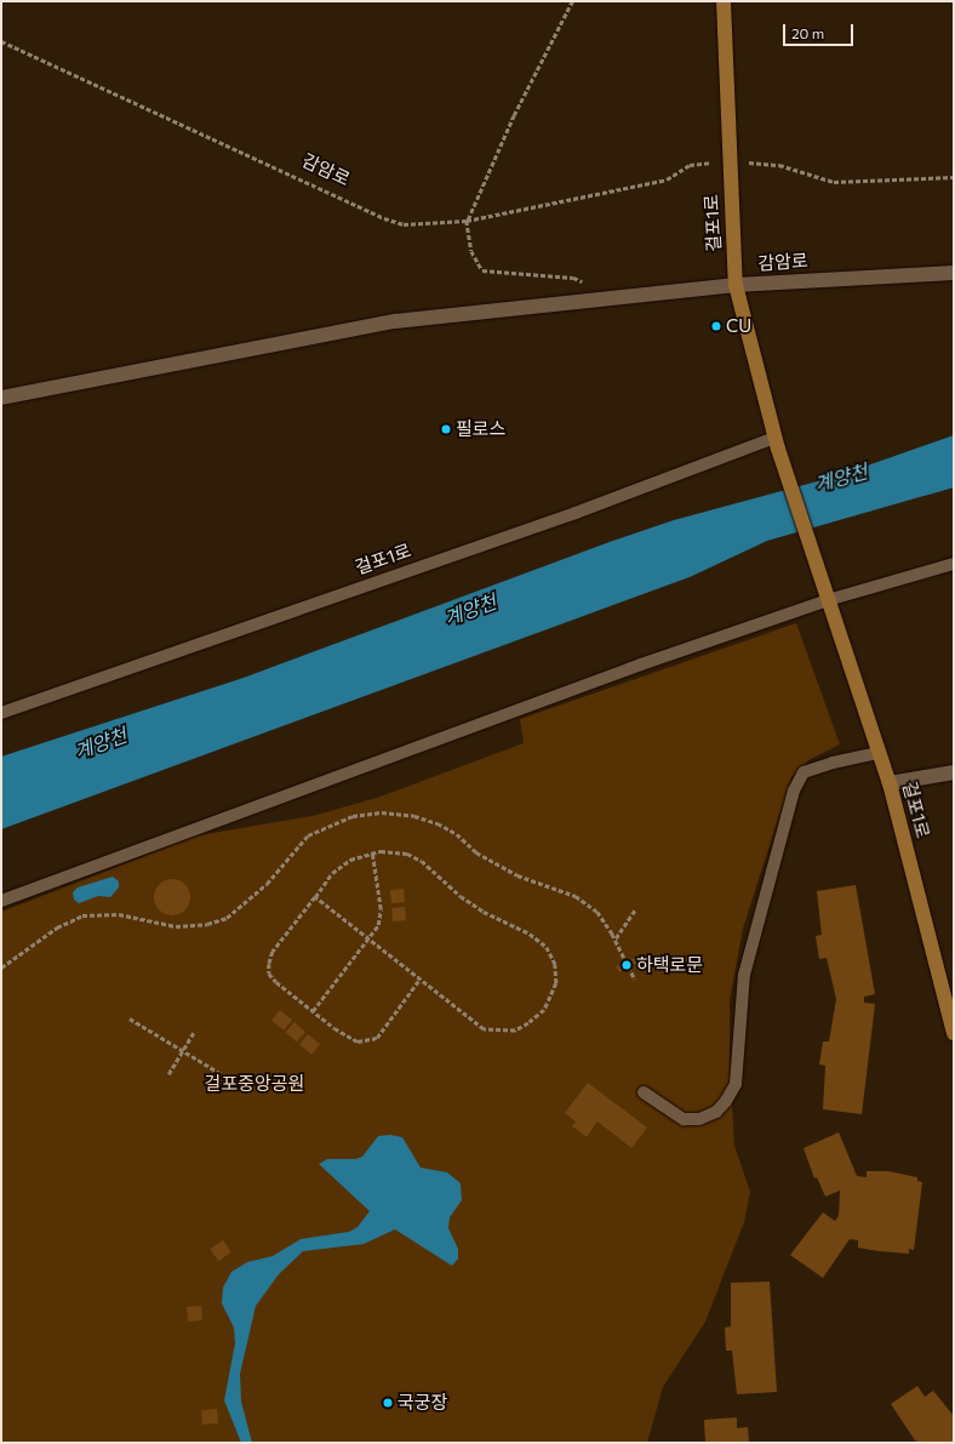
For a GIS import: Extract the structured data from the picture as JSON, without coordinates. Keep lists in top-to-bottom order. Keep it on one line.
{"streets":{"street":["감암로","걸포1로"]},"crossings":[["감암로","걸포1로"]],"water":["계양천"],"parks":["걸포중앙공원"],"places":["CU","필로스","하택로문","국궁장"],"scale_bar":"20 m"}
